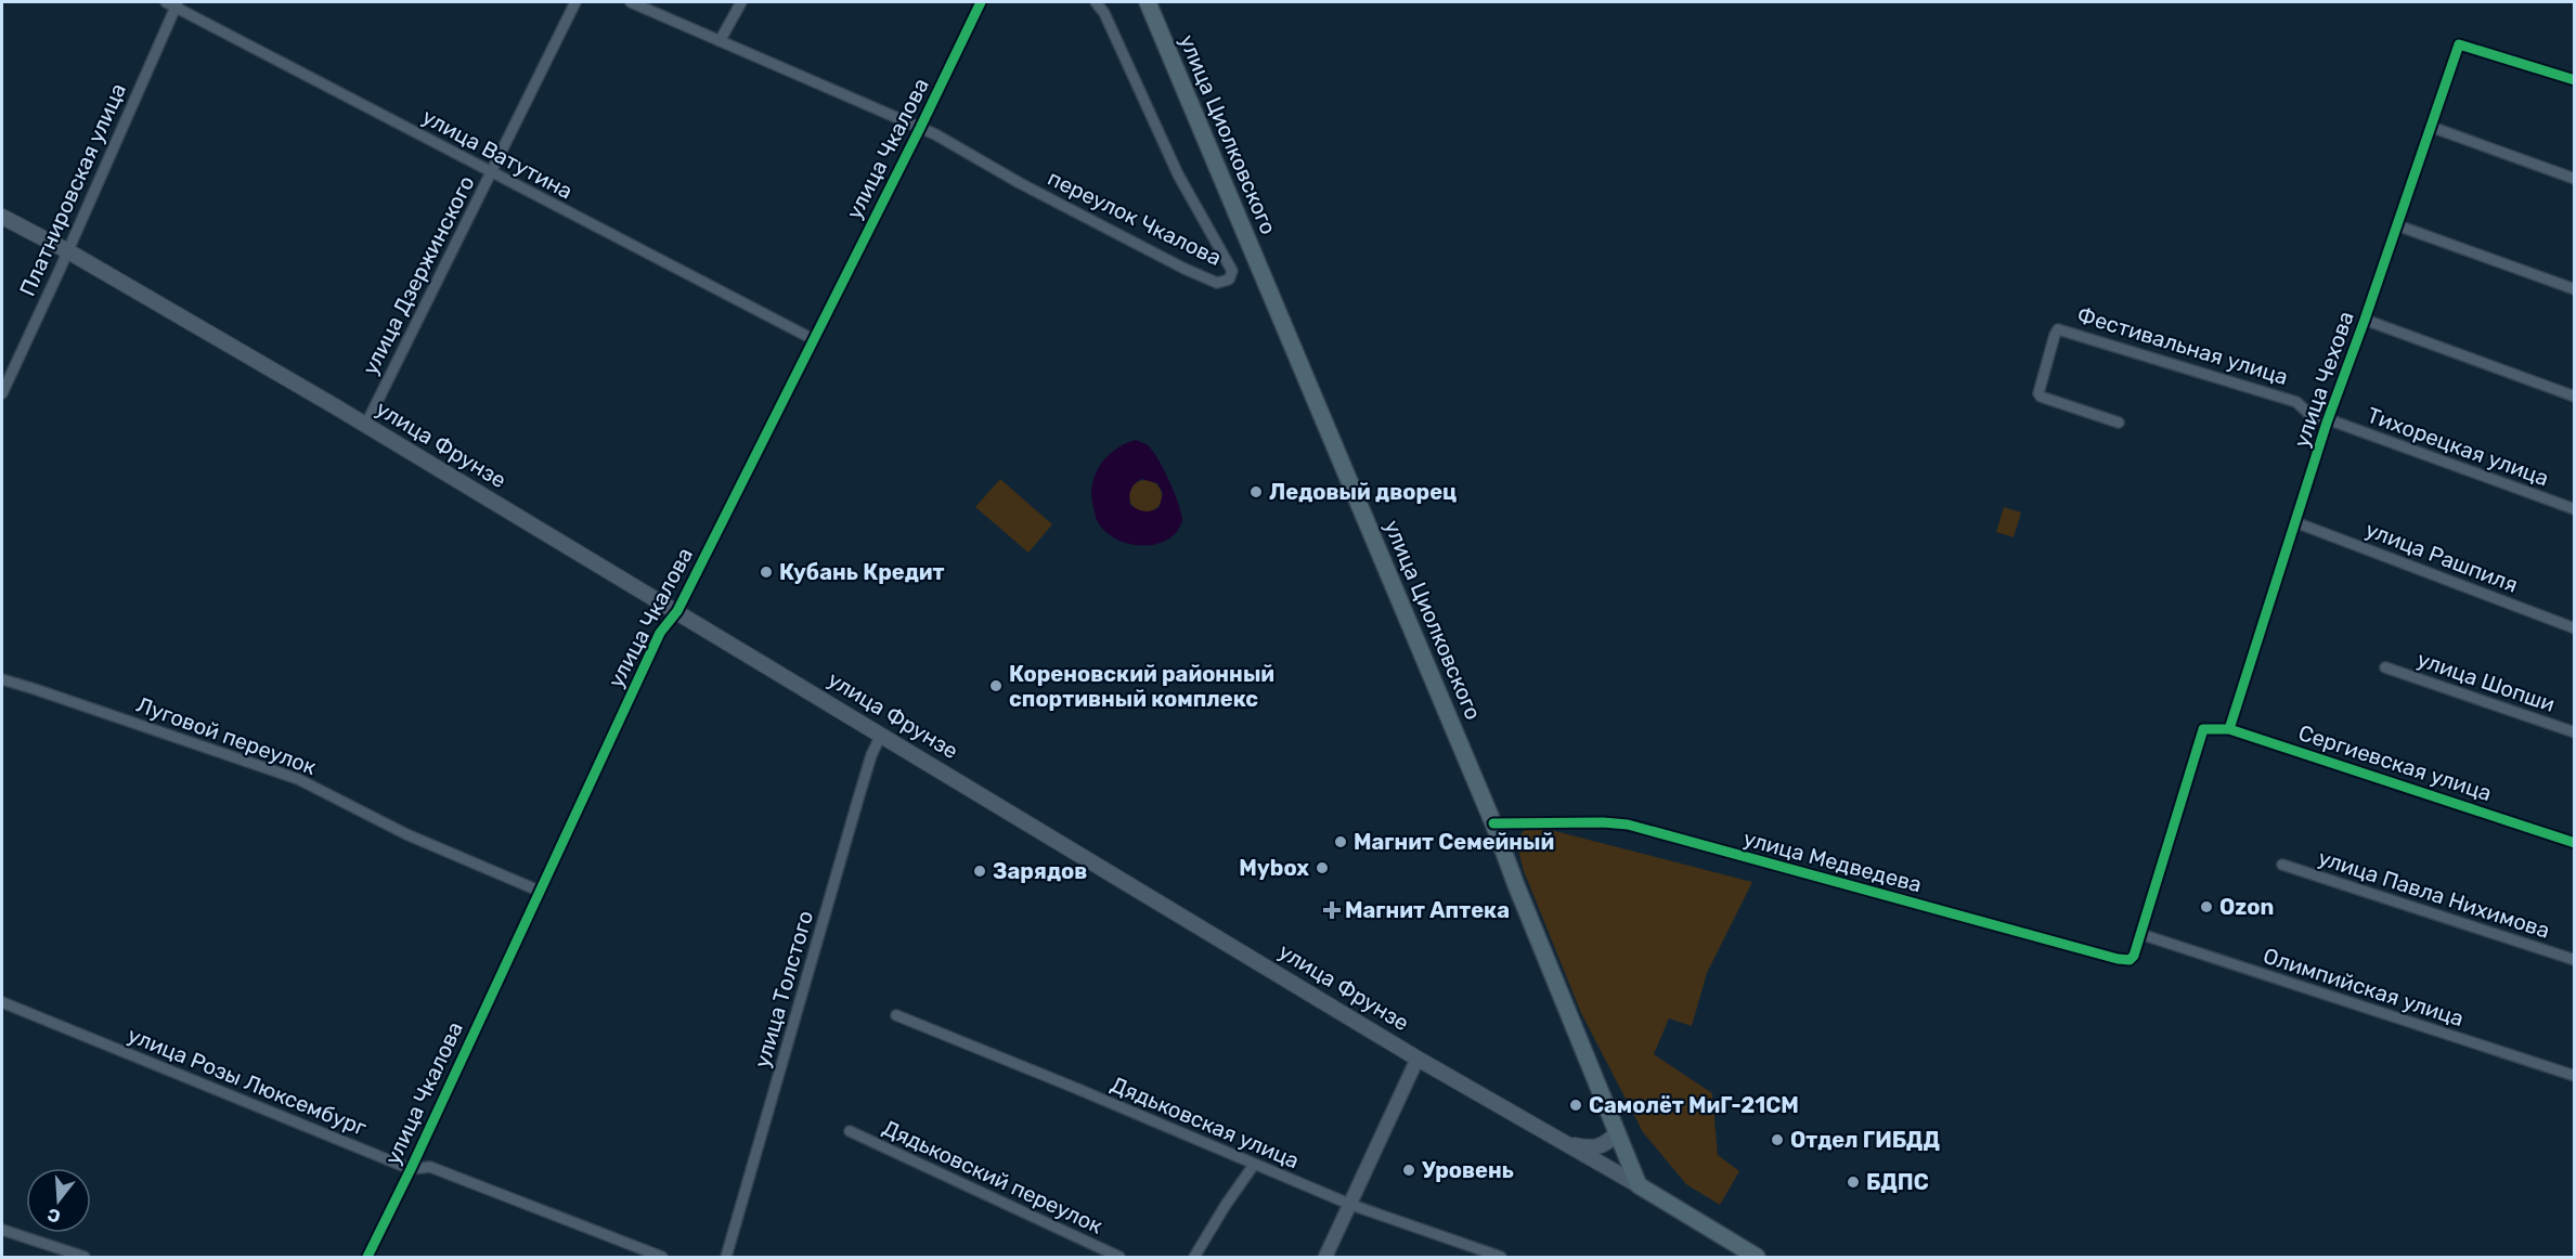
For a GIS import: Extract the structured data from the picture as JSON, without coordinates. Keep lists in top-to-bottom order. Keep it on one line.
{"streets":{"main road":["улица Циолковского","улица Фрунзе"],"street":["улица Чкалова","улица Ватутина","Платнировская улица","переулок Чкалова","улица Дзержинского","Фестивальная улица","улица Чехова","Тихорецкая улица","улица Рашпиля","улица Шопши","Луговой переулок","Сергиевская улица","улица Медведева","улица Павла Нихимова","Олимпийская улица","улица Толстого","улица Розы Люксембург","Дядьковская улица","Дядьковский переулок"]},"crossings":[["улица Циолковского","улица Фрунзе"],["улица Циолковского","улица Медведева"],["улица Чкалова","улица Ватутина"],["улица Чкалова","переулок Чкалова"],["улица Чкалова","улица Фрунзе"],["улица Чкалова","Луговой переулок"],["улица Чкалова","улица Розы Люксембург"],["улица Ватутина","Платнировская улица"],["улица Ватутина","улица Дзержинского"],["Платнировская улица","улица Фрунзе"],["улица Дзержинского","улица Фрунзе"],["Фестивальная улица","улица Чехова"],["Фестивальная улица","Тихорецкая улица"],["улица Чехова","Тихорецкая улица"],["улица Чехова","улица Рашпиля"],["улица Чехова","Сергиевская улица"],["улица Фрунзе","улица Толстого"],["Сергиевская улица","улица Медведева"],["Сергиевская улица","Олимпийская улица"],["улица Медведева","Олимпийская улица"]],"places":{"other":["Ледовый дворец","Кубань Кредит","Кореновский районный спортивный комплекс","Магнит Семейный","Mybox","Зарядов","Ozon","Самолёт МиГ-21СМ","Отдел ГИБДД","Уровень","БДПС"],"health":["Магнит Аптека"]},"north":"bottom"}
